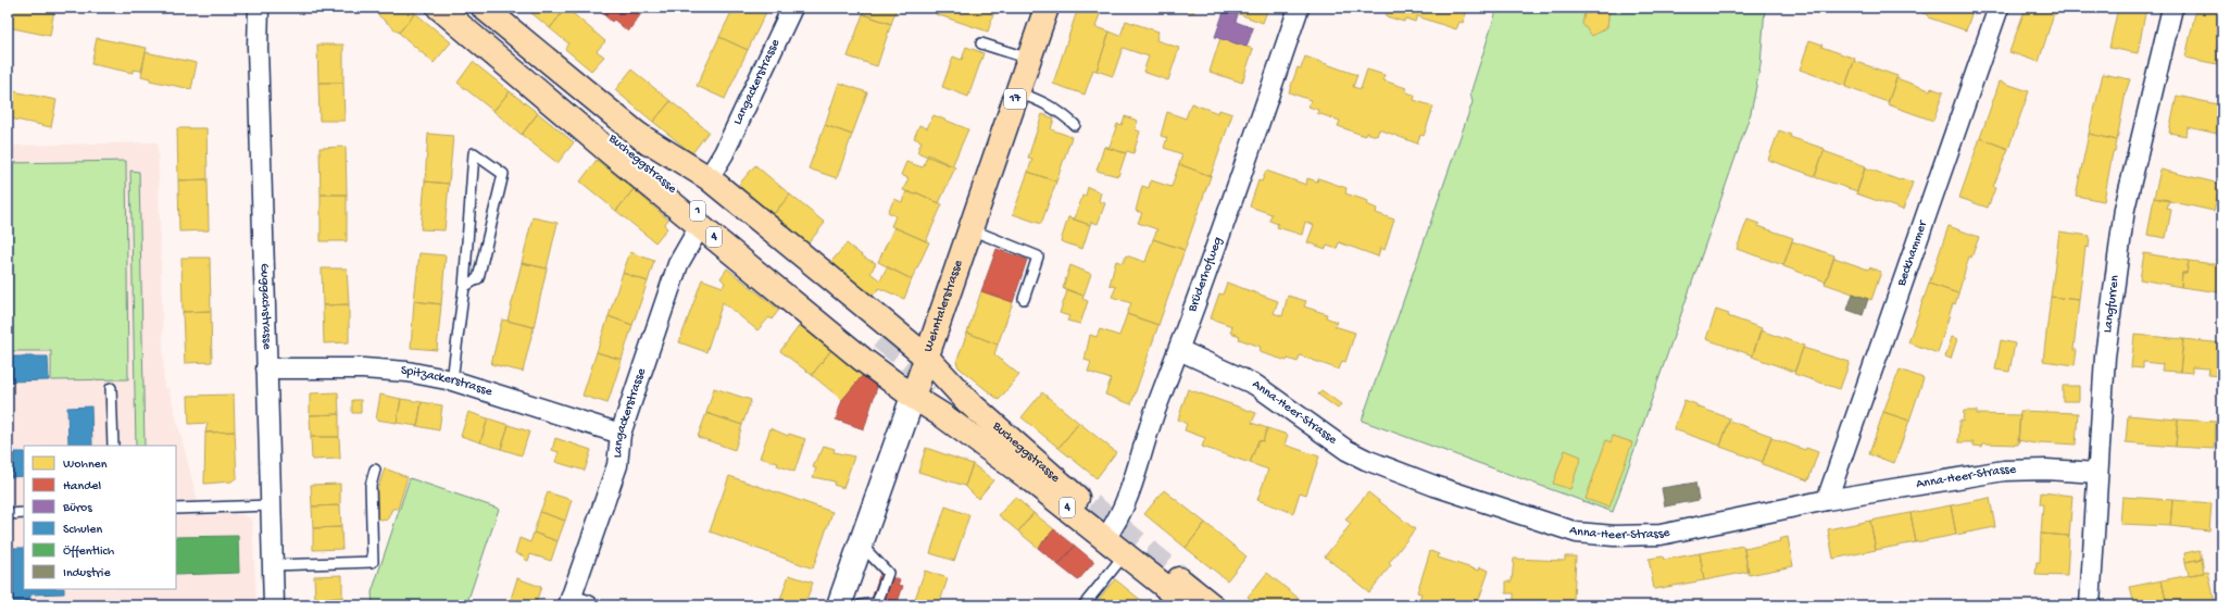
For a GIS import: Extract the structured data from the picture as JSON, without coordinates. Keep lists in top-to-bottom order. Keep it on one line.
{"streets":{"main road":["17","Bucheggstrasse","1","4","Wehntalerstrasse"],"street":["Langackerstrasse","Beckhammer","Brüderhofweg","Langfurren","Guggachstrasse","Spitzackerstrasse","Anna-Heer-Strasse"]},"crossings":[["Langackerstrasse","4"],["Langackerstrasse","Spitzackerstrasse"],["Bucheggstrasse","4"],["Bucheggstrasse","Brüderhofweg"],["Bucheggstrasse","Wehntalerstrasse"],["4","Wehntalerstrasse"],["Beckhammer","Anna-Heer-Strasse"],["Brüderhofweg","Anna-Heer-Strasse"],["Langfurren","Anna-Heer-Strasse"],["Guggachstrasse","Spitzackerstrasse"]],"legend":["Wohnen","Handel","Büros","Schulen","Öffentlich","Industrie"]}
